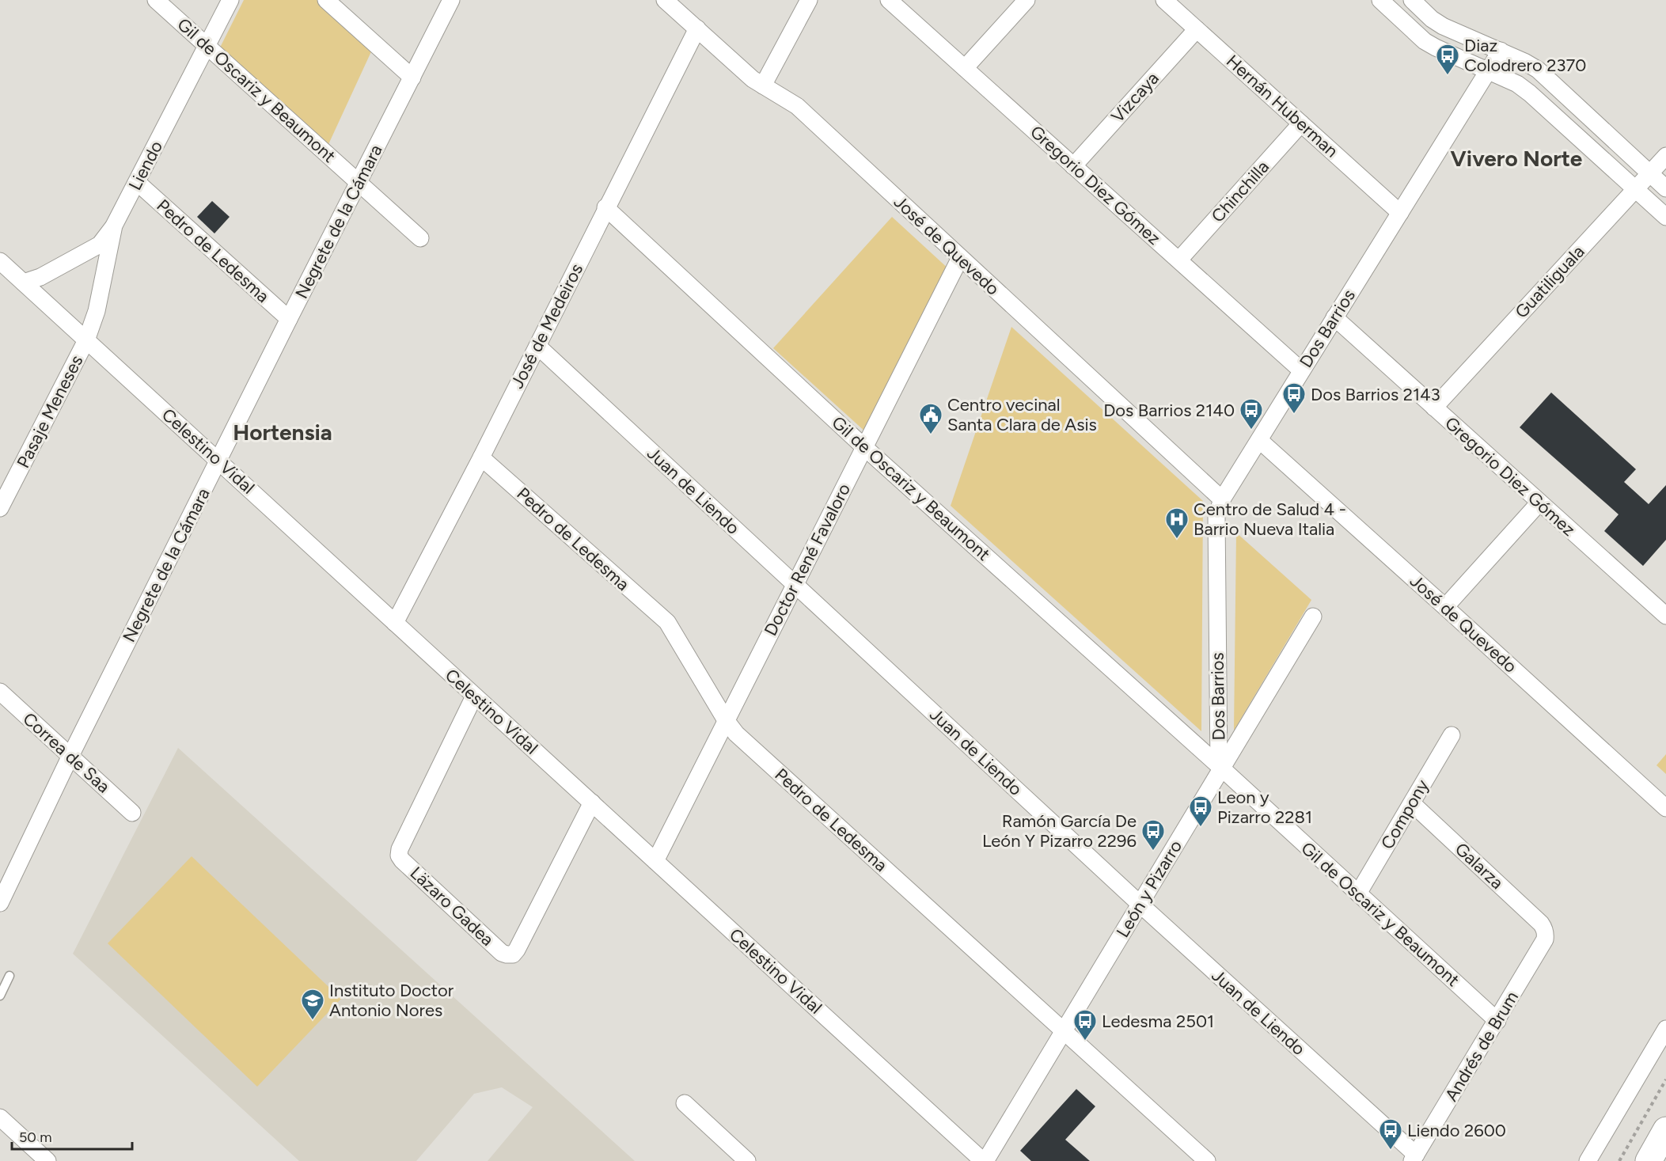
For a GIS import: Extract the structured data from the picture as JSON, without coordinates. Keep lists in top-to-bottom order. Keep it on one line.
{"streets":{"street":["Gil de Oscariz y Beaumont","Vizcaya","Hernán Huberman","Liendo","Gregorio Diez Gómez","Chinchilla","Negrete de la Cámara","José de Quevedo","Pedro de Ledesma","Guatiliguala","José de Medeiros","Dos Barrios","Pasaje Meneses","Celestino Vidal","Juan de Liendo","Doctor René Favaloro","Correa de Saa","Compony","Galarza","León y Pizarro","Läzaro Gadea","Andrés de Brum"]},"crossings":[["Gil de Oscariz y Beaumont","Liendo"],["Gil de Oscariz y Beaumont","Negrete de la Cámara"],["Gil de Oscariz y Beaumont","José de Medeiros"],["Gil de Oscariz y Beaumont","Dos Barrios"],["Gil de Oscariz y Beaumont","Doctor René Favaloro"],["Gil de Oscariz y Beaumont","Compony"],["Gil de Oscariz y Beaumont","León y Pizarro"],["Gil de Oscariz y Beaumont","Andrés de Brum"],["Vizcaya","Hernán Huberman"],["Vizcaya","Gregorio Diez Gómez"],["Hernán Huberman","Chinchilla"],["Hernán Huberman","Dos Barrios"],["Liendo","Pedro de Ledesma"],["Liendo","Pasaje Meneses"],["Liendo","Celestino Vidal"],["Gregorio Diez Gómez","Chinchilla"],["Gregorio Diez Gómez","Guatiliguala"],["Gregorio Diez Gómez","Dos Barrios"],["Negrete de la Cámara","Pedro de Ledesma"],["Negrete de la Cámara","Celestino Vidal"],["Negrete de la Cámara","Correa de Saa"],["José de Quevedo","José de Medeiros"],["José de Quevedo","Dos Barrios"],["José de Quevedo","Doctor René Favaloro"],["Pedro de Ledesma","José de Medeiros"],["Pedro de Ledesma","Doctor René Favaloro"],["Pedro de Ledesma","León y Pizarro"],["José de Medeiros","Celestino Vidal"],["José de Medeiros","Juan de Liendo"],["Dos Barrios","León y Pizarro"],["Pasaje Meneses","Celestino Vidal"],["Celestino Vidal","Doctor René Favaloro"],["Celestino Vidal","León y Pizarro"],["Celestino Vidal","Läzaro Gadea"],["Juan de Liendo","Doctor René Favaloro"],["Juan de Liendo","León y Pizarro"],["Juan de Liendo","Andrés de Brum"],["Compony","Galarza"],["Galarza","Andrés de Brum"]],"districts":["Vivero Norte","Hortensia"],"places":{"bus stop":["Diaz Colodrero 2370","Dos Barrios 2143","Dos Barrios 2140","Leon y Pizarro 2281","Ramón García De León Y Pizarro 2296","Ledesma 2501","Liendo 2600"],"public building":["Centro vecinal Santa Clara de Asis"],"hospital":["Centro de Salud 4 - Barrio Nueva Italia"],"school or university":["Instituto Doctor Antonio Nores"]},"scale_bar":"50 m"}
